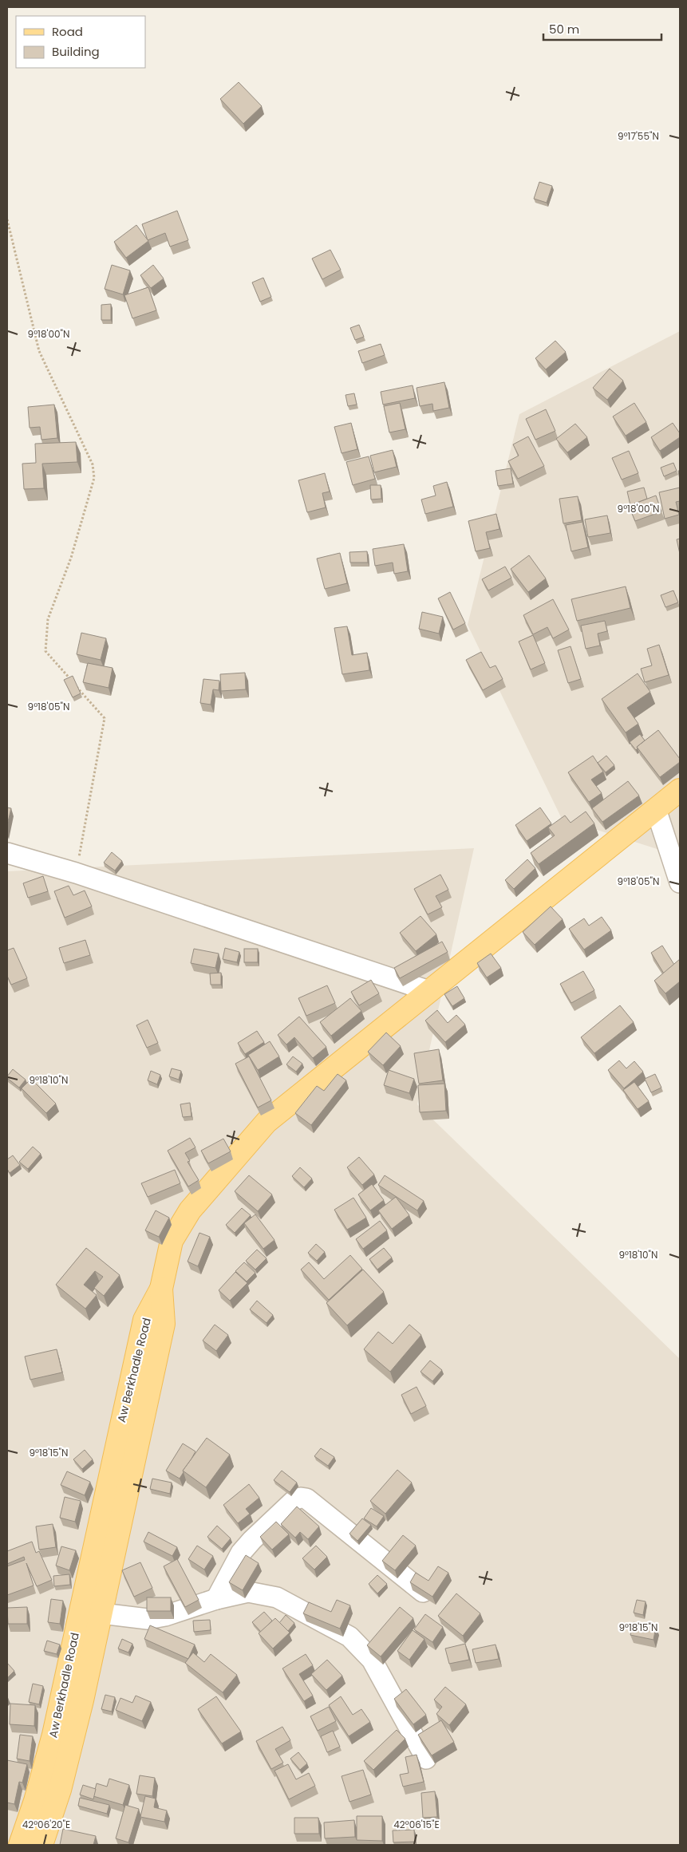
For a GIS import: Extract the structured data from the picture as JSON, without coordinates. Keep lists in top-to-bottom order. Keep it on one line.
{"streets":{"main road":["Aw Berkhadle Road"]},"legend":["Road","Building"],"scale_bar":"50 m","coordinates":["9°17'55\"N","9°18'00\"N","9°18'05\"N","9°18'10\"N","9°18'15\"N","42°06'20\"E","42°06'15\"E"]}
